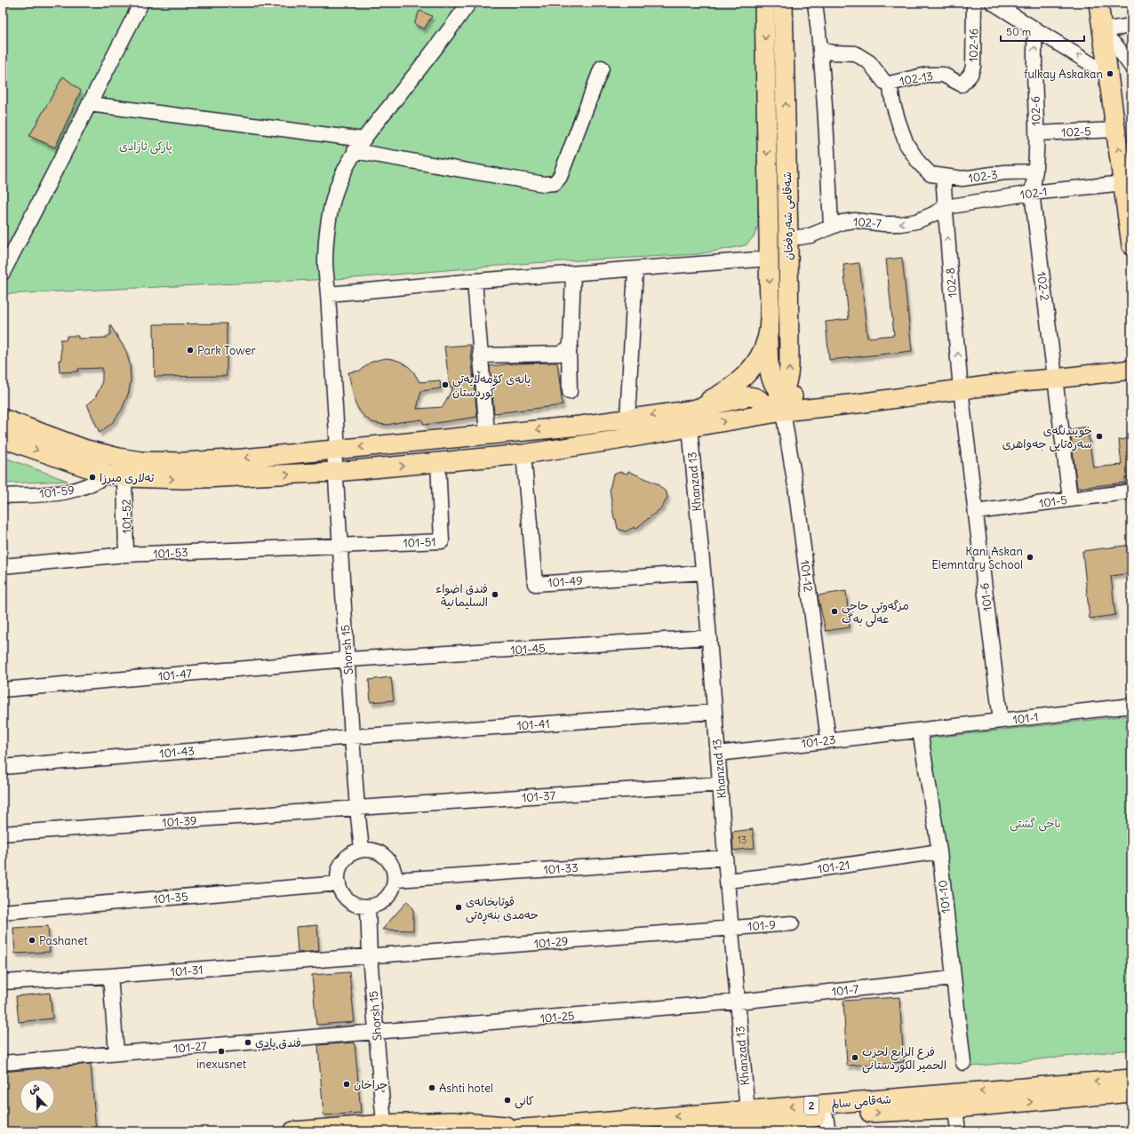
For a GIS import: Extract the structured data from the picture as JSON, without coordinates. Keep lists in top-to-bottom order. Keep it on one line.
{"streets":{"main road":["شەقامی شەرەفخان","شەقامی سالم","2"],"street":["102-16","102-13","102-6","102-5","102-3","102-1","102-7","102-8","102-2","Khanzad 13","101-59","101-5","101-52","101-51","101-53","101-12","101-49","101-6","101-45","Shorsh 15","101-47","101-1","101-41","101-23","101-43","101-37","101-39","101-21","101-33","101-10","101-35","101-9","101-29","101-31","101-7","101-25","101-27"]},"crossings":[["102-16","102-13"],["102-6","102-5"],["102-6","102-3"],["102-6","102-1"],["102-6","102-2"],["102-3","102-8"],["102-1","102-7"],["102-1","102-8"],["102-1","102-2"],["شەقامی شەرەفخان","102-7"],["102-7","102-8"],["102-8","101-6"],["102-2","101-5"],["Khanzad 13","101-49"],["Khanzad 13","101-45"],["Khanzad 13","101-41"],["Khanzad 13","101-23"],["Khanzad 13","101-37"],["Khanzad 13","101-21"],["Khanzad 13","101-33"],["Khanzad 13","101-9"],["Khanzad 13","101-29"],["Khanzad 13","101-7"],["Khanzad 13","101-25"],["Khanzad 13","شەقامی سالم"],["101-59","101-52"],["101-5","101-6"],["101-52","101-53"],["101-51","101-53"],["101-51","Shorsh 15"],["101-53","Shorsh 15"],["101-12","101-23"],["101-6","101-1"],["101-45","Shorsh 15"],["101-45","101-47"],["Shorsh 15","101-47"],["Shorsh 15","101-41"],["Shorsh 15","101-43"],["Shorsh 15","101-37"],["Shorsh 15","101-39"],["Shorsh 15","101-33"],["Shorsh 15","101-35"],["Shorsh 15","101-29"],["Shorsh 15","101-31"],["Shorsh 15","101-25"],["Shorsh 15","101-27"],["Shorsh 15","شەقامی سالم"],["101-1","101-23"],["101-1","101-10"],["101-41","101-43"],["101-23","101-10"],["101-37","101-39"],["101-21","101-10"],["101-33","101-35"],["101-10","101-7"],["101-9","101-29"],["101-29","101-31"],["101-7","101-25"],["101-25","101-27"]],"one_way":["102-6","102-7","102-8"],"parks":["پارکی ئازادی","باخی گشتی"],"places":["fulkay Askakan","Park Tower","یانەی کۆمەڵایەتی کوردستان","خویندنگەی سەرەتایی جەواهری","تەلاری میرزا","Kani Askan Elemntary School","فندق اضواء السليمانية","مزگەوتی حاجی عەلی بەگ","قوتابخانەی حەمدی بنەڕەتی","Pashanet","فندق يادي","inexusnet","فرع الرابع لحزب الحمير الكوردستانى","چراخان","Ashti hotel","کانی"],"house_numbers":["13"],"scale_bar":"50 m","north":"top"}
